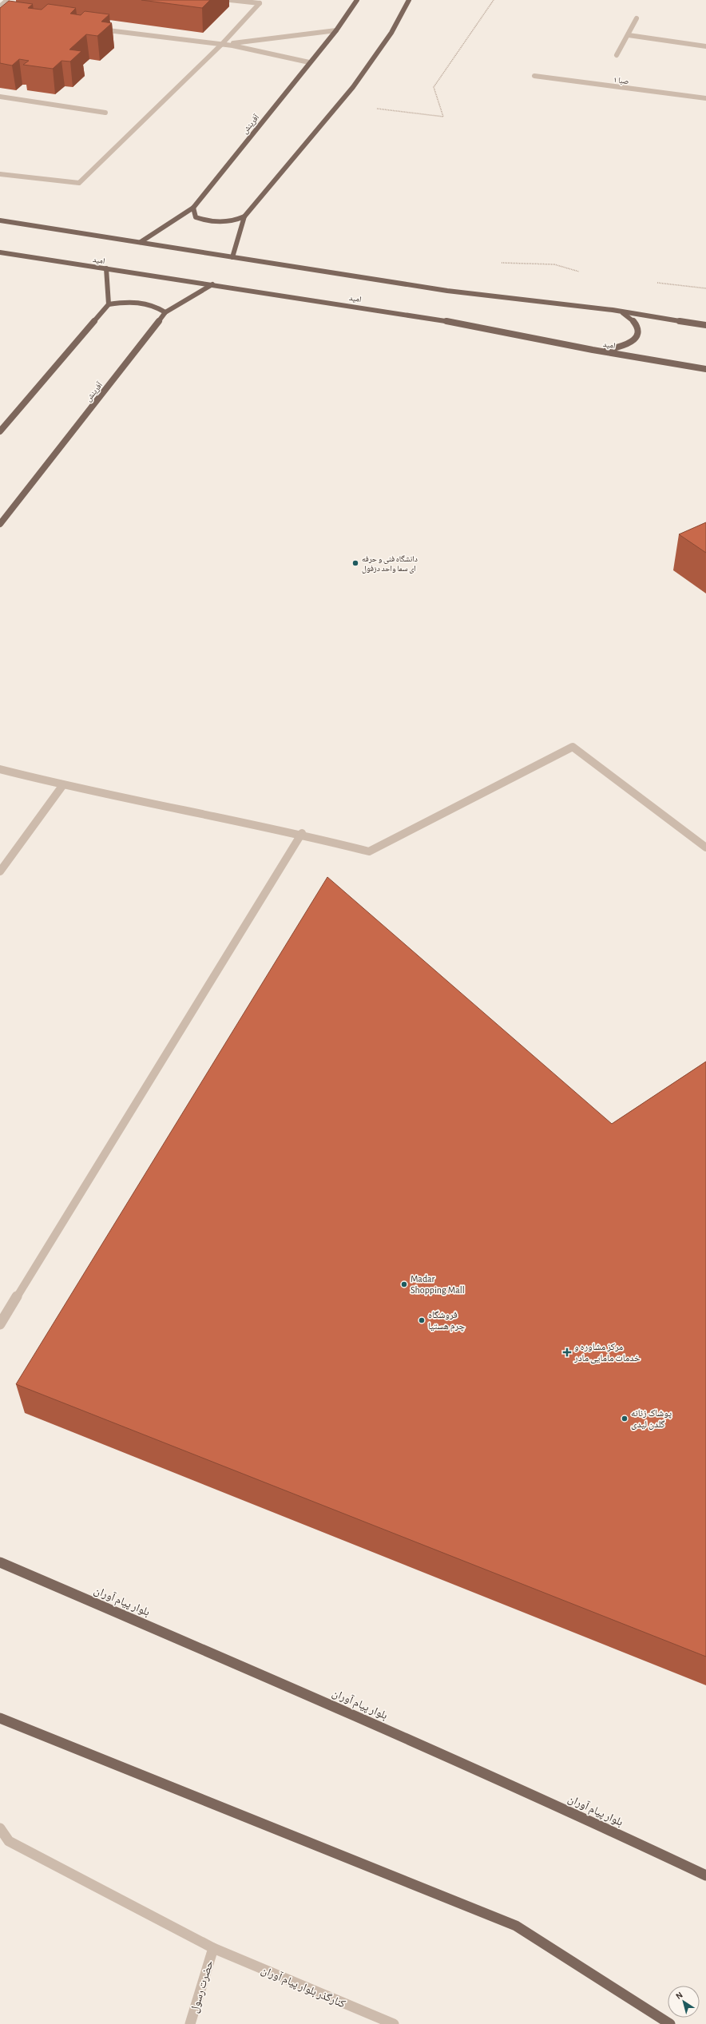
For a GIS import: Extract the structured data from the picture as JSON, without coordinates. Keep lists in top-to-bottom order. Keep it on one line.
{"streets":{"main road":["آفرینش","امید","بلوار پیام آوران"],"street":["صبا ۱","حضرت رسول","کنارگذر بلوار پیام آوران"]},"crossings":[["آفرینش","امید"],["حضرت رسول","کنارگذر بلوار پیام آوران"]],"places":{"other":["دانشگاه فنی و حرفه ای سما واحد دزفول","Madar Shopping Mall","فروشگاه چرم هستیا","پوشاک‌ زنانه گلدن لیدی"],"health":["مرکز مشاوره و خدمات مامایی مادر"]},"north":"top left"}
